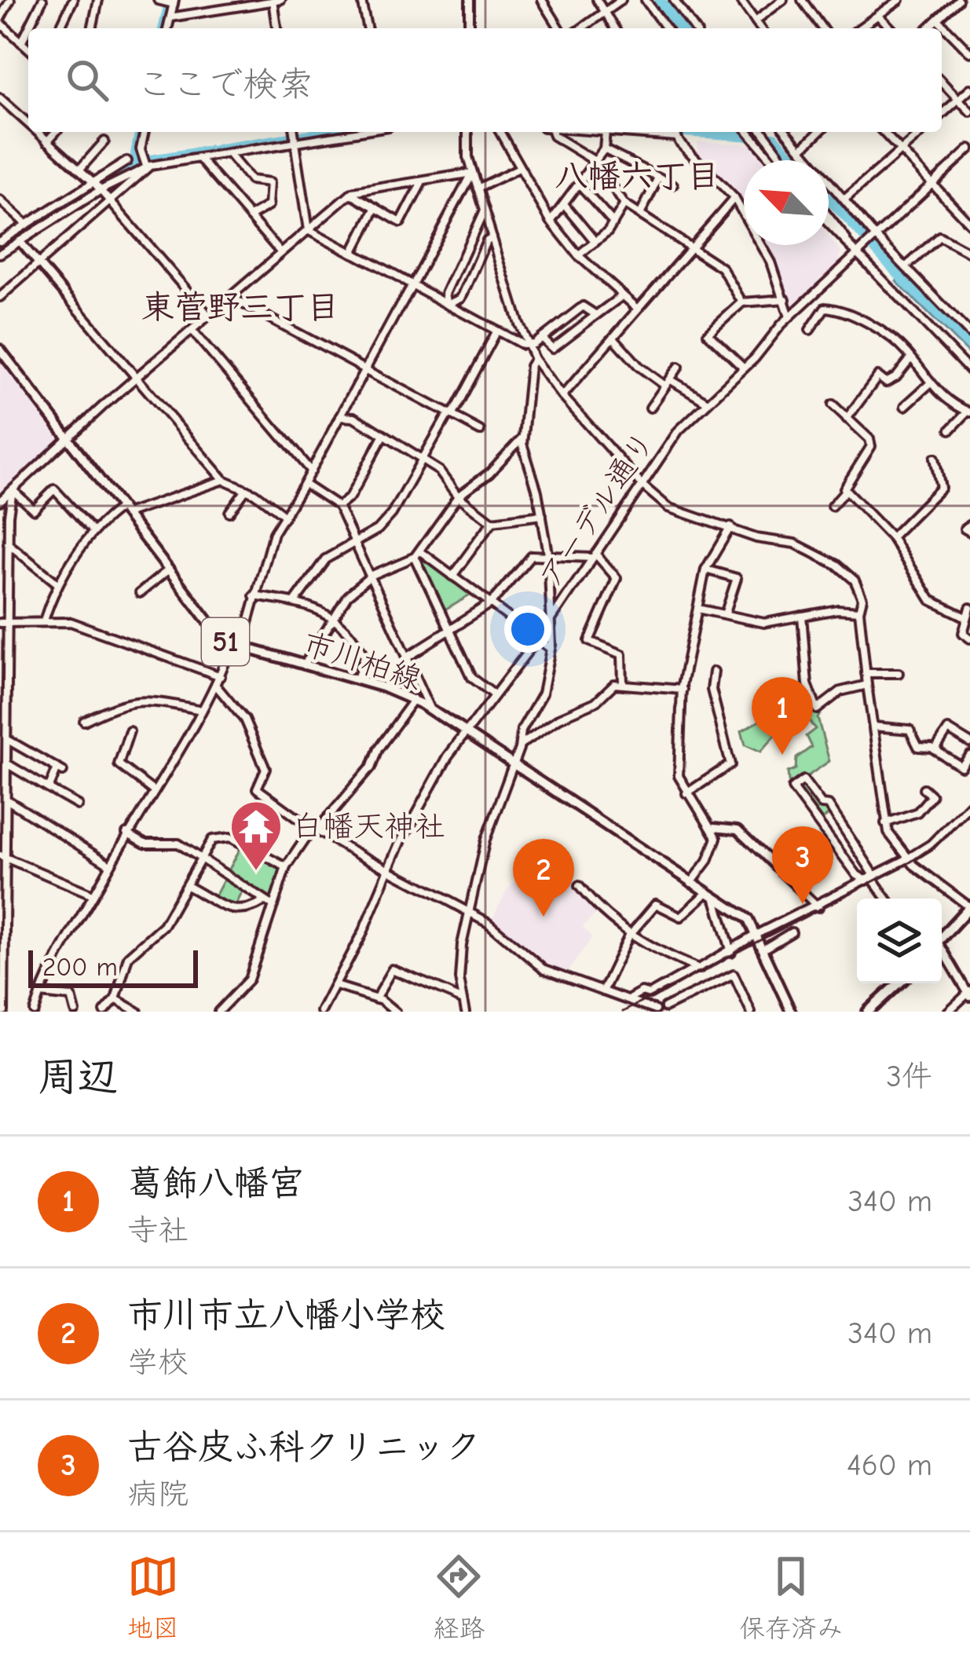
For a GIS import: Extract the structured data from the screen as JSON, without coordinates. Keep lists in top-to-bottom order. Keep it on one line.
{"streets":{"main road":["51","市川柏線"],"street":["アーデル通り"]},"crossings":[["アーデル通り","市川柏線"],["51","市川柏線"]],"districts":["八幡六丁目","東菅野三丁目"],"places":{"temple":["白幡天神社"]},"scale_bar":"200 m","north":"top left","page":{"search":"ここで検索","pins":["1","3","2"],"scale":"200 m","heading":["周辺","3件"],"list":[{"mark":"1","name":"葛飾八幡宮","note":"寺社","value":"340 m"},{"mark":"2","name":"市川市立八幡小学校","note":"学校","value":"340 m"},{"mark":"3","name":"古谷皮ふ科クリニック","note":"病院","value":"460 m"}],"nav":["地図","経路","保存済み"]}}
